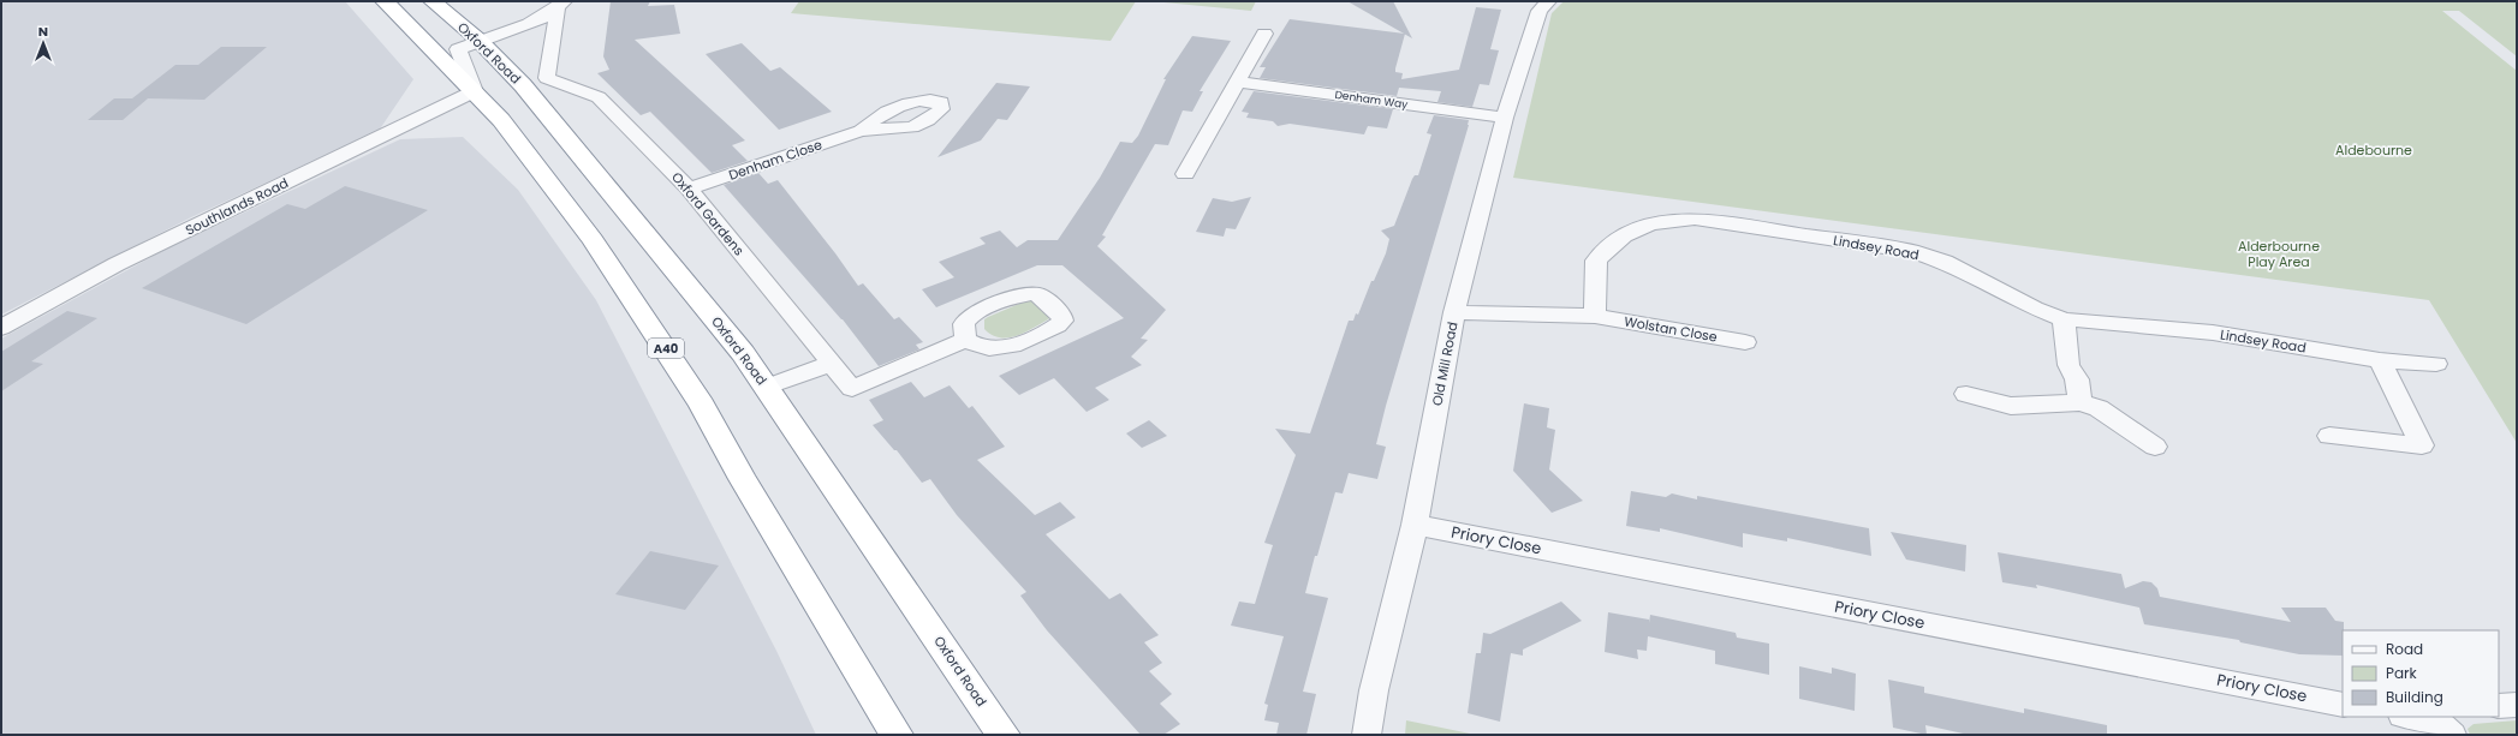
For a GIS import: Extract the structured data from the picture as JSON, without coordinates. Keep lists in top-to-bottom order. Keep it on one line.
{"streets":{"highway":["Oxford Road","A40"],"street":["Denham Way","Denham Close","Southlands Road","Oxford Gardens","Lindsey Road","Wolstan Close","Old Mill Road","Priory Close"]},"crossings":[["Denham Way","Old Mill Road"],["Denham Close","Oxford Gardens"],["Southlands Road","A40"],["Lindsey Road","Wolstan Close"],["Old Mill Road","Priory Close"]],"parks":["Aldebourne","Alderbourne Play Area"],"legend":["Road","Park","Building"],"north":"top"}
